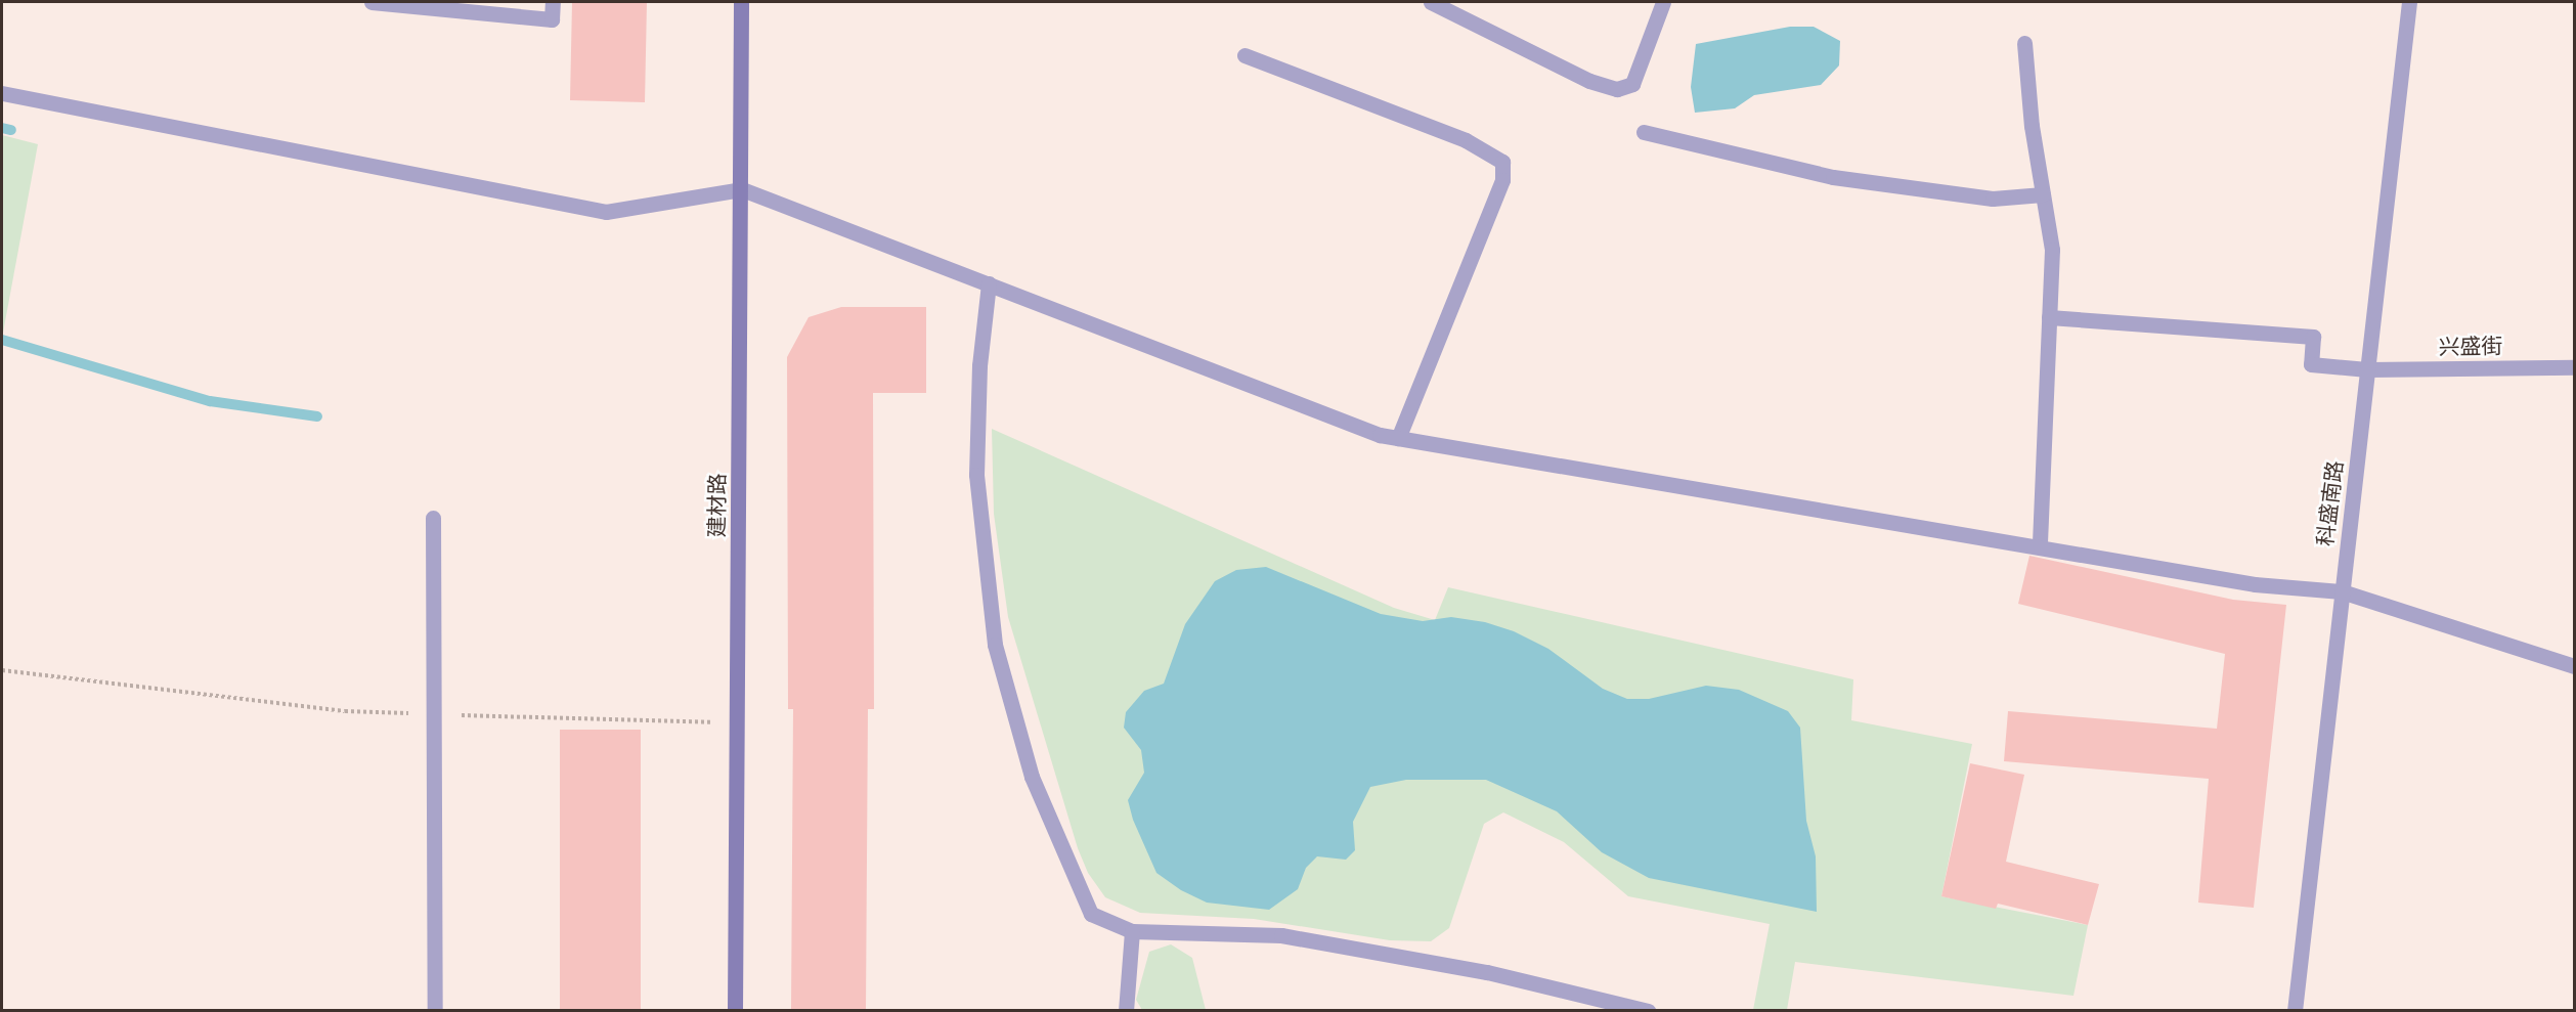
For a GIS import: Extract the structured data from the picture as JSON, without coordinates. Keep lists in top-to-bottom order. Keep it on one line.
{"streets":{"street":["兴盛街","科盛南路","建材路"]},"crossings":[["兴盛街","科盛南路"]]}
